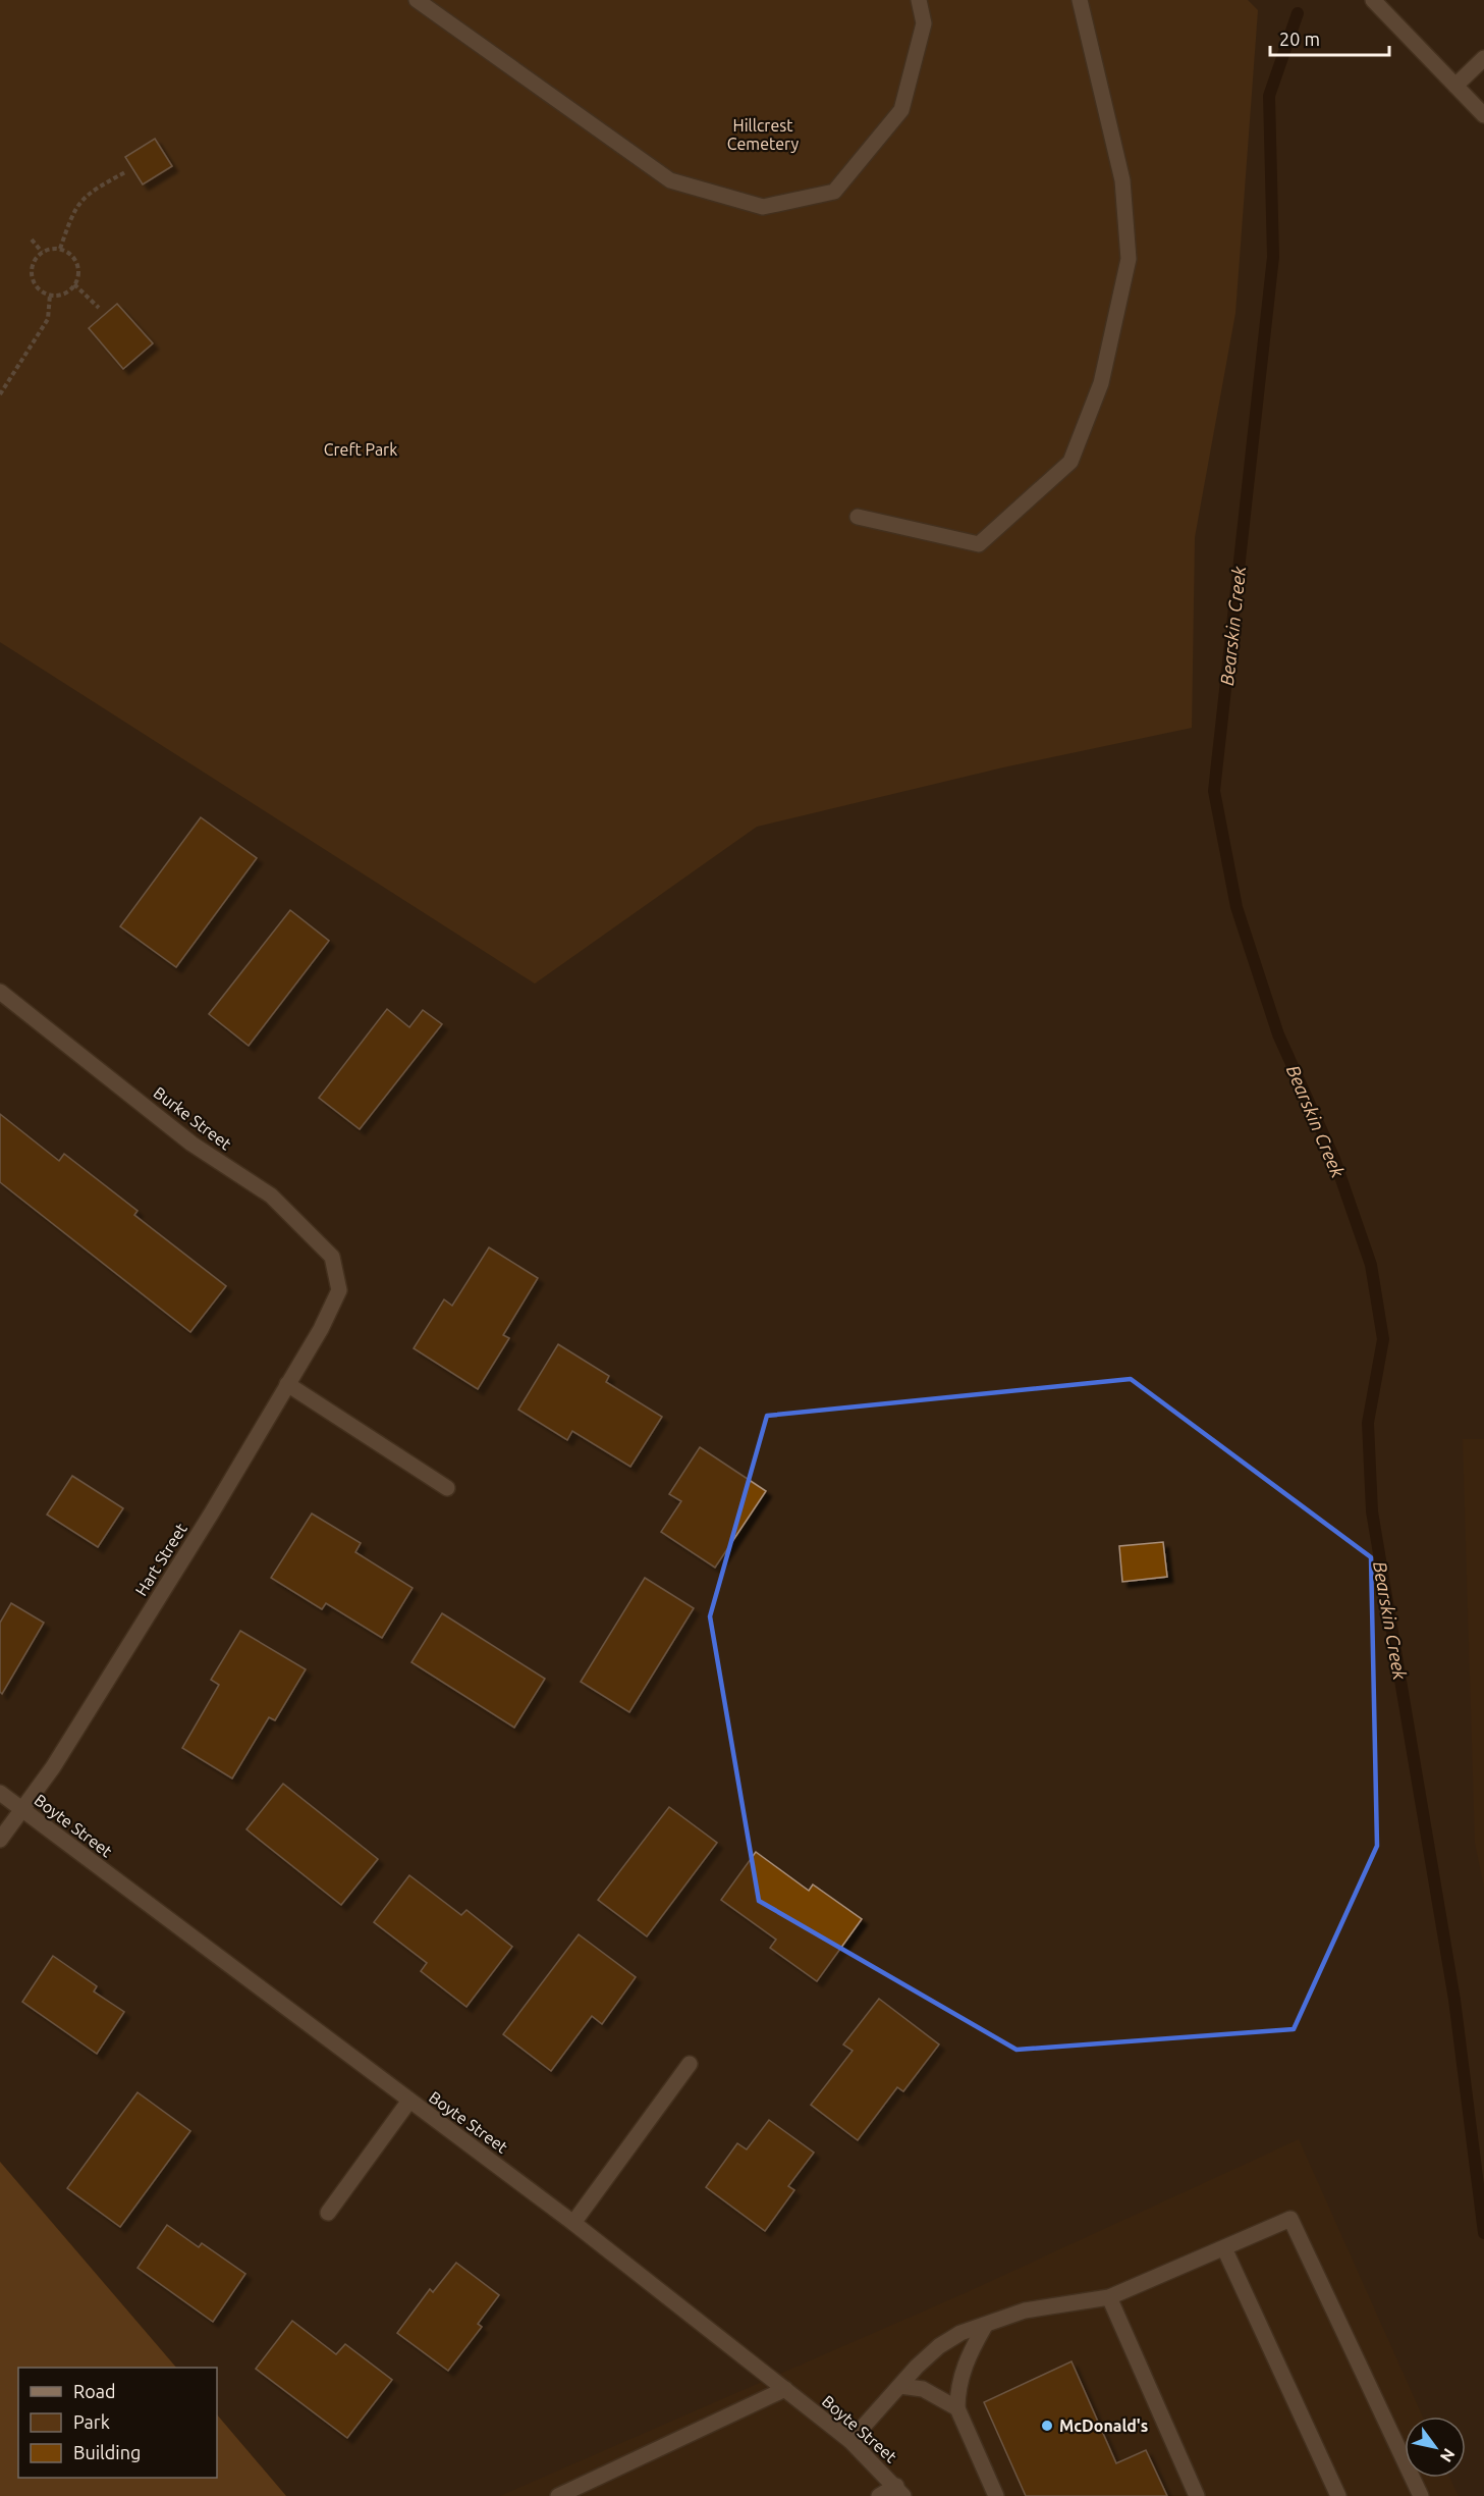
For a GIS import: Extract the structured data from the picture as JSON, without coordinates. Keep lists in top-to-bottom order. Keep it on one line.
{"streets":{"street":["Burke Street","Hart Street","Boyte Street"]},"crossings":[["Burke Street","Hart Street"],["Hart Street","Boyte Street"]],"water":["Bearskin Creek"],"parks":["Hillcrest Cemetery","Creft Park"],"places":["McDonald's"],"legend":["Road","Park","Building"],"scale_bar":"20 m","north":"bottom right"}
